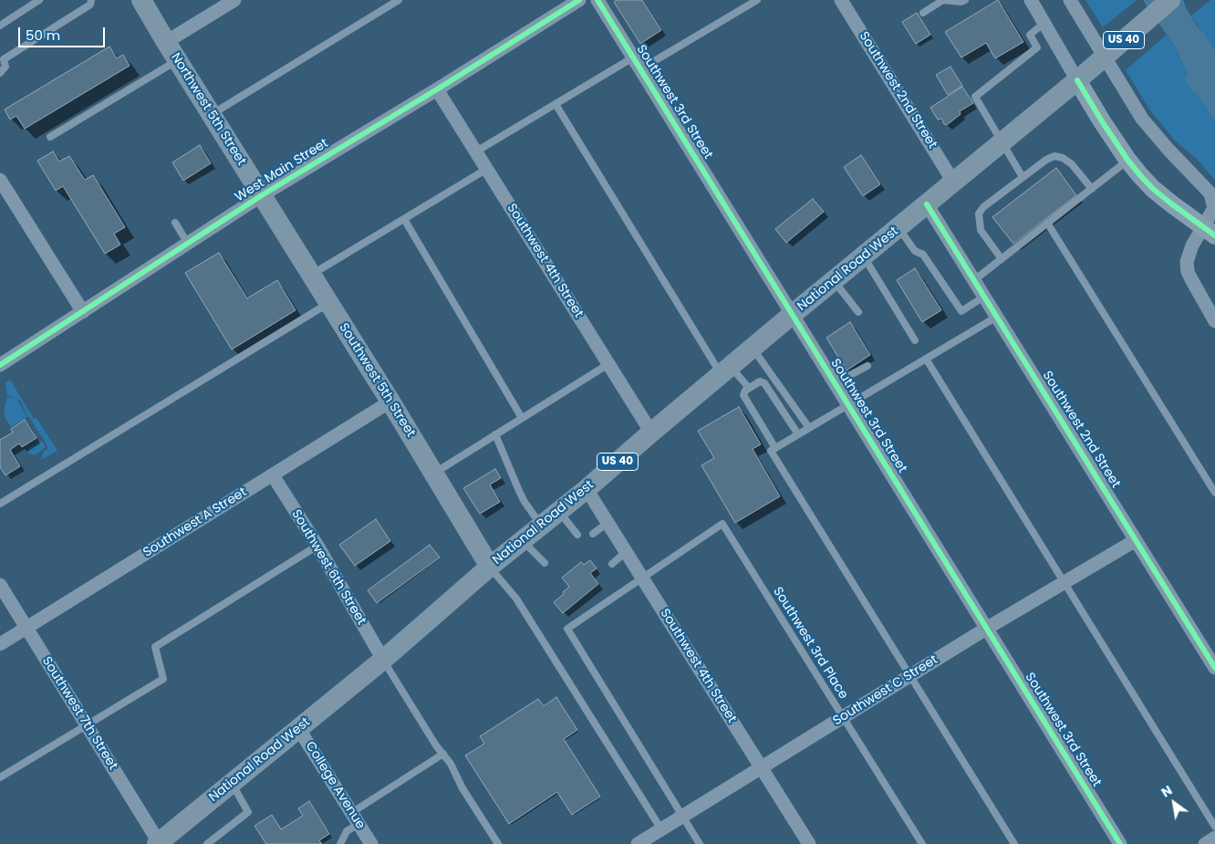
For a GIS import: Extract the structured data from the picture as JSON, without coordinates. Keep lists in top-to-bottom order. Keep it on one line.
{"streets":{"main road":["US 40","Northwest 5th Street","National Road West","Southwest 5th Street"],"street":["Southwest 2nd Street","Southwest 3rd Street","West Main Street","Southwest 4th Street","Southwest A Street","Southwest 6th Street","Southwest C Street","Southwest 7th Street","College Avenue"],"lane":["Southwest 3rd Place"]},"crossings":[["US 40","National Road West"],["Southwest 2nd Street","National Road West"],["Southwest 2nd Street","Southwest C Street"],["Southwest 3rd Street","National Road West"],["Southwest 3rd Street","Southwest C Street"],["Northwest 5th Street","West Main Street"],["Northwest 5th Street","Southwest 5th Street"],["West Main Street","Southwest 4th Street"],["West Main Street","Southwest 5th Street"],["Southwest 4th Street","National Road West"],["Southwest 4th Street","Southwest 3rd Place"],["Southwest 4th Street","Southwest C Street"],["National Road West","Southwest 5th Street"],["National Road West","Southwest 6th Street"],["National Road West","Southwest 7th Street"],["National Road West","College Avenue"],["Southwest 5th Street","Southwest A Street"],["Southwest A Street","Southwest 6th Street"],["Southwest A Street","Southwest 7th Street"],["Southwest 3rd Place","Southwest C Street"]],"scale_bar":"50 m","north":"top left"}
